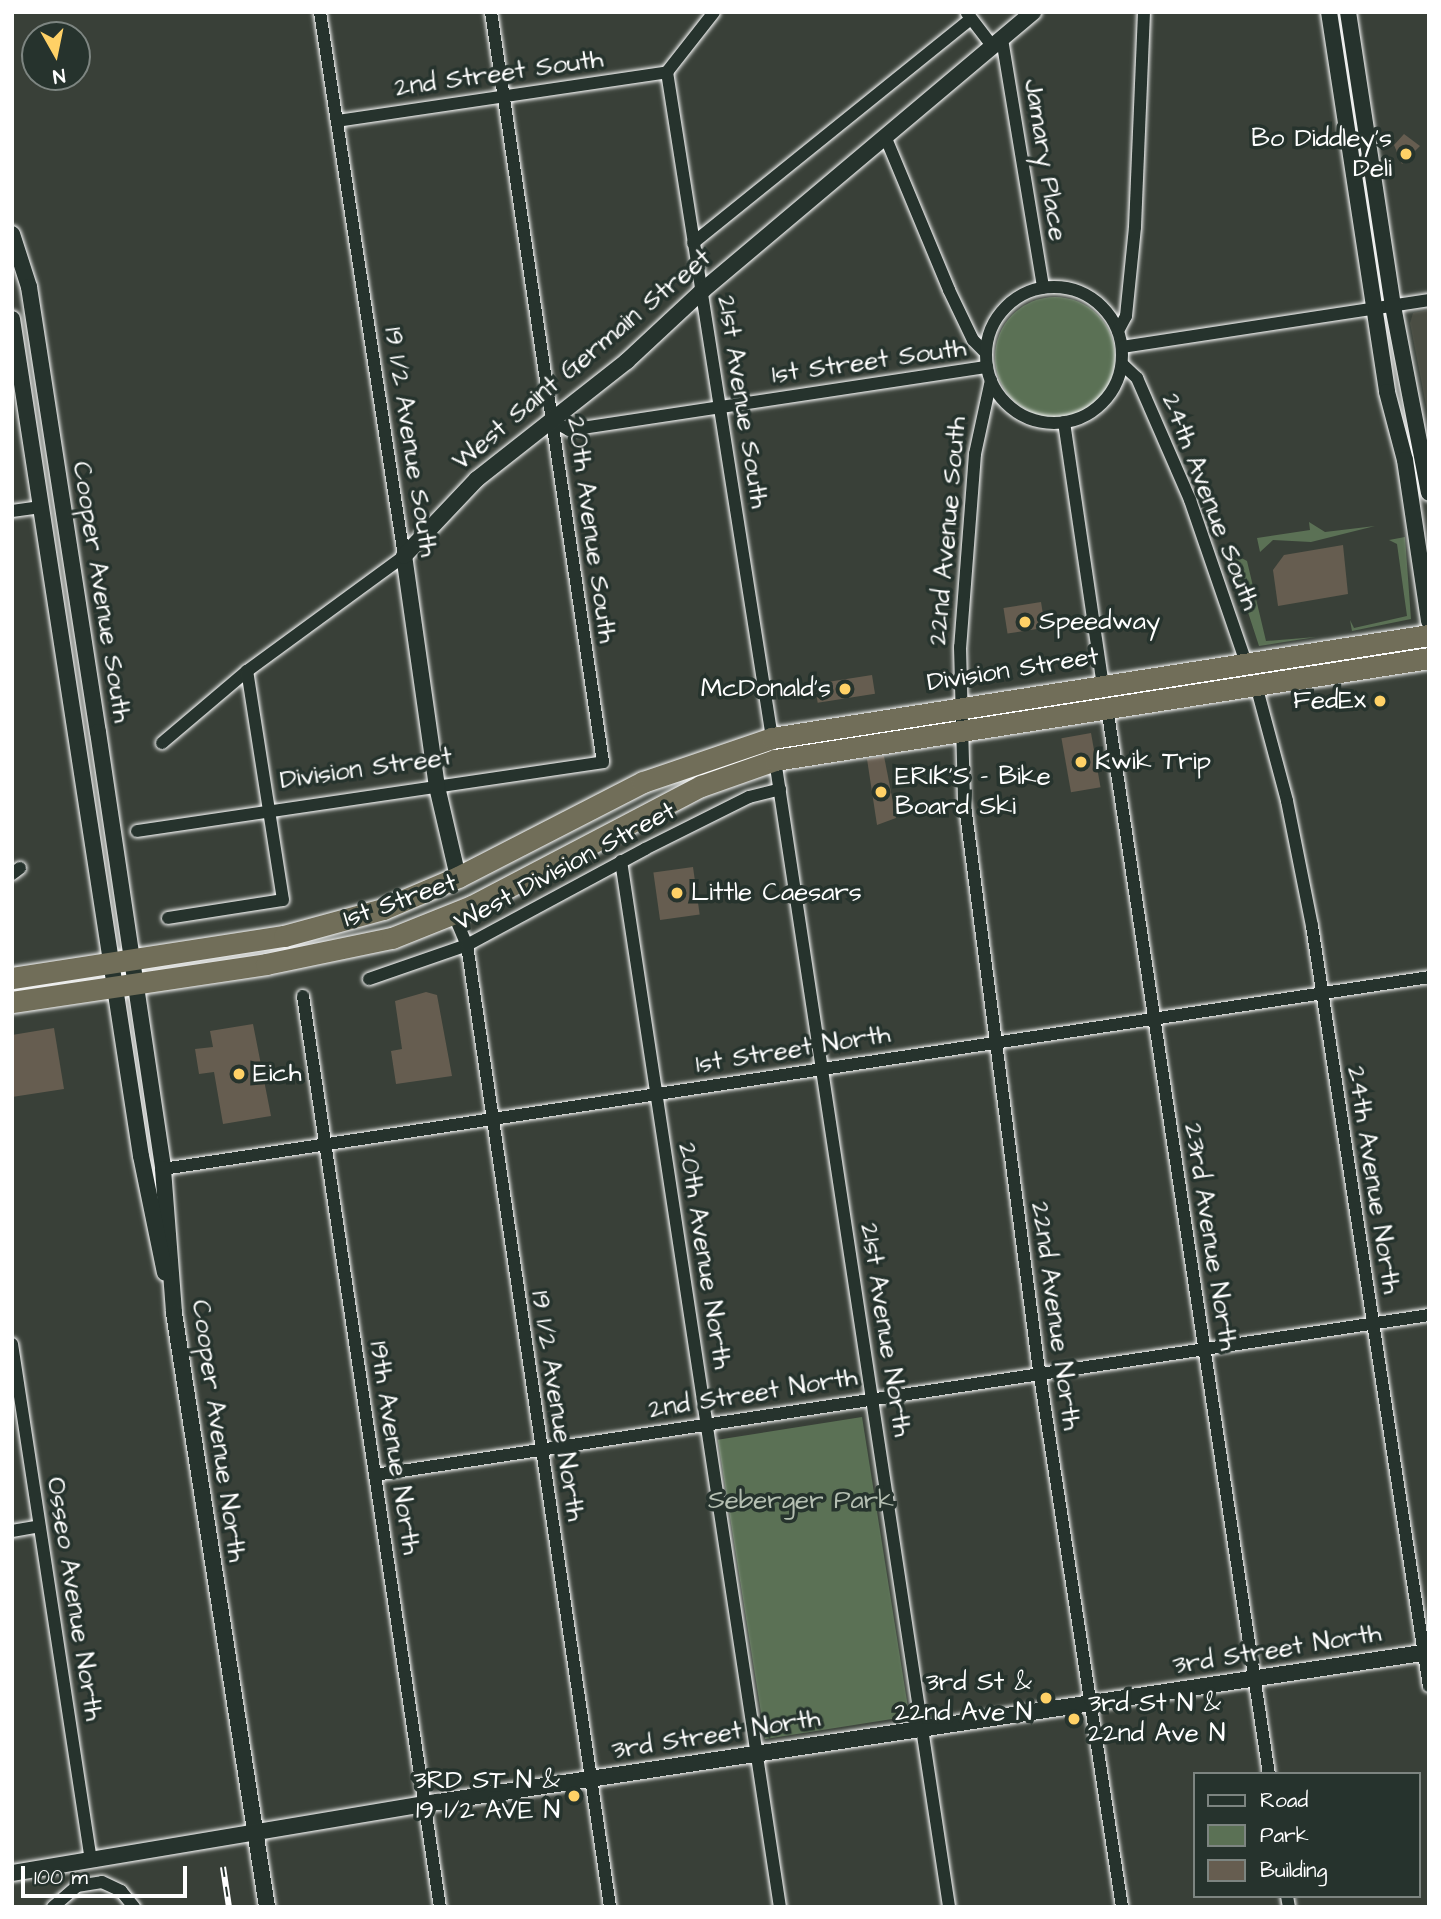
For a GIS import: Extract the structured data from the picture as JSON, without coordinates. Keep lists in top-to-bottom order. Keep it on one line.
{"streets":{"highway":["Division Street","1st Street"],"main road":["West Saint Germain Street","19 1/2 Avenue South","Cooper Avenue South","Cooper Avenue North","3rd Street North"],"street":["2nd Street South","Jamary Place","1st Street South","21st Avenue South","24th Avenue South","20th Avenue South","22nd Avenue South","West Division Street","1st Street North","24th Avenue North","23rd Avenue North","20th Avenue North","22nd Avenue North","21st Avenue North","2nd Street North","19 1/2 Avenue North","19th Avenue North","Osseo Avenue North"]},"crossings":[["2nd Street South","21st Avenue South"],["2nd Street South","19 1/2 Avenue South"],["2nd Street South","20th Avenue South"],["Jamary Place","West Saint Germain Street"],["Jamary Place","1st Street South"],["Jamary Place","24th Avenue South"],["Jamary Place","22nd Avenue South"],["West Saint Germain Street","1st Street South"],["West Saint Germain Street","21st Avenue South"],["West Saint Germain Street","19 1/2 Avenue South"],["West Saint Germain Street","20th Avenue South"],["1st Street South","21st Avenue South"],["1st Street South","24th Avenue South"],["1st Street South","20th Avenue South"],["1st Street South","22nd Avenue South"],["21st Avenue South","Division Street"],["21st Avenue South","1st Street"],["19 1/2 Avenue South","Division Street"],["19 1/2 Avenue South","1st Street"],["24th Avenue South","22nd Avenue South"],["24th Avenue South","Division Street"],["20th Avenue South","Division Street"],["22nd Avenue South","Division Street"],["22nd Avenue South","22nd Avenue North"],["Cooper Avenue South","1st Street"],["Cooper Avenue South","Cooper Avenue North"],["Division Street","1st Street"],["Division Street","24th Avenue North"],["Division Street","23rd Avenue North"],["Division Street","22nd Avenue North"],["Division Street","21st Avenue North"],["West Division Street","20th Avenue North"],["West Division Street","21st Avenue North"],["West Division Street","19 1/2 Avenue North"],["1st Street","21st Avenue North"],["1st Street","19 1/2 Avenue North"],["1st Street","Cooper Avenue North"],["1st Street North","24th Avenue North"],["1st Street North","23rd Avenue North"],["1st Street North","20th Avenue North"],["1st Street North","22nd Avenue North"],["1st Street North","21st Avenue North"],["1st Street North","19 1/2 Avenue North"],["1st Street North","Cooper Avenue North"],["1st Street North","19th Avenue North"],["24th Avenue North","2nd Street North"],["24th Avenue North","3rd Street North"],["23rd Avenue North","2nd Street North"],["23rd Avenue North","3rd Street North"],["20th Avenue North","2nd Street North"],["20th Avenue North","3rd Street North"],["22nd Avenue North","2nd Street North"],["22nd Avenue North","3rd Street North"],["21st Avenue North","2nd Street North"],["21st Avenue North","3rd Street North"],["2nd Street North","19 1/2 Avenue North"],["2nd Street North","19th Avenue North"],["19 1/2 Avenue North","3rd Street North"],["Cooper Avenue North","3rd Street North"],["19th Avenue North","3rd Street North"],["Osseo Avenue North","3rd Street North"]],"parks":["Seberger Park"],"places":["Bo Diddley's Deli","Speedway","McDonald's","FedEx","Kwik Trip","ERIK'S - Bike Board Ski","Little Caesars","Eich","3rd St & 22nd Ave N","3rd St N & 22nd Ave N","3RD ST N & 19 1/2 AVE N"],"legend":["Road","Park","Building"],"scale_bar":"100 m","north":"bottom"}
